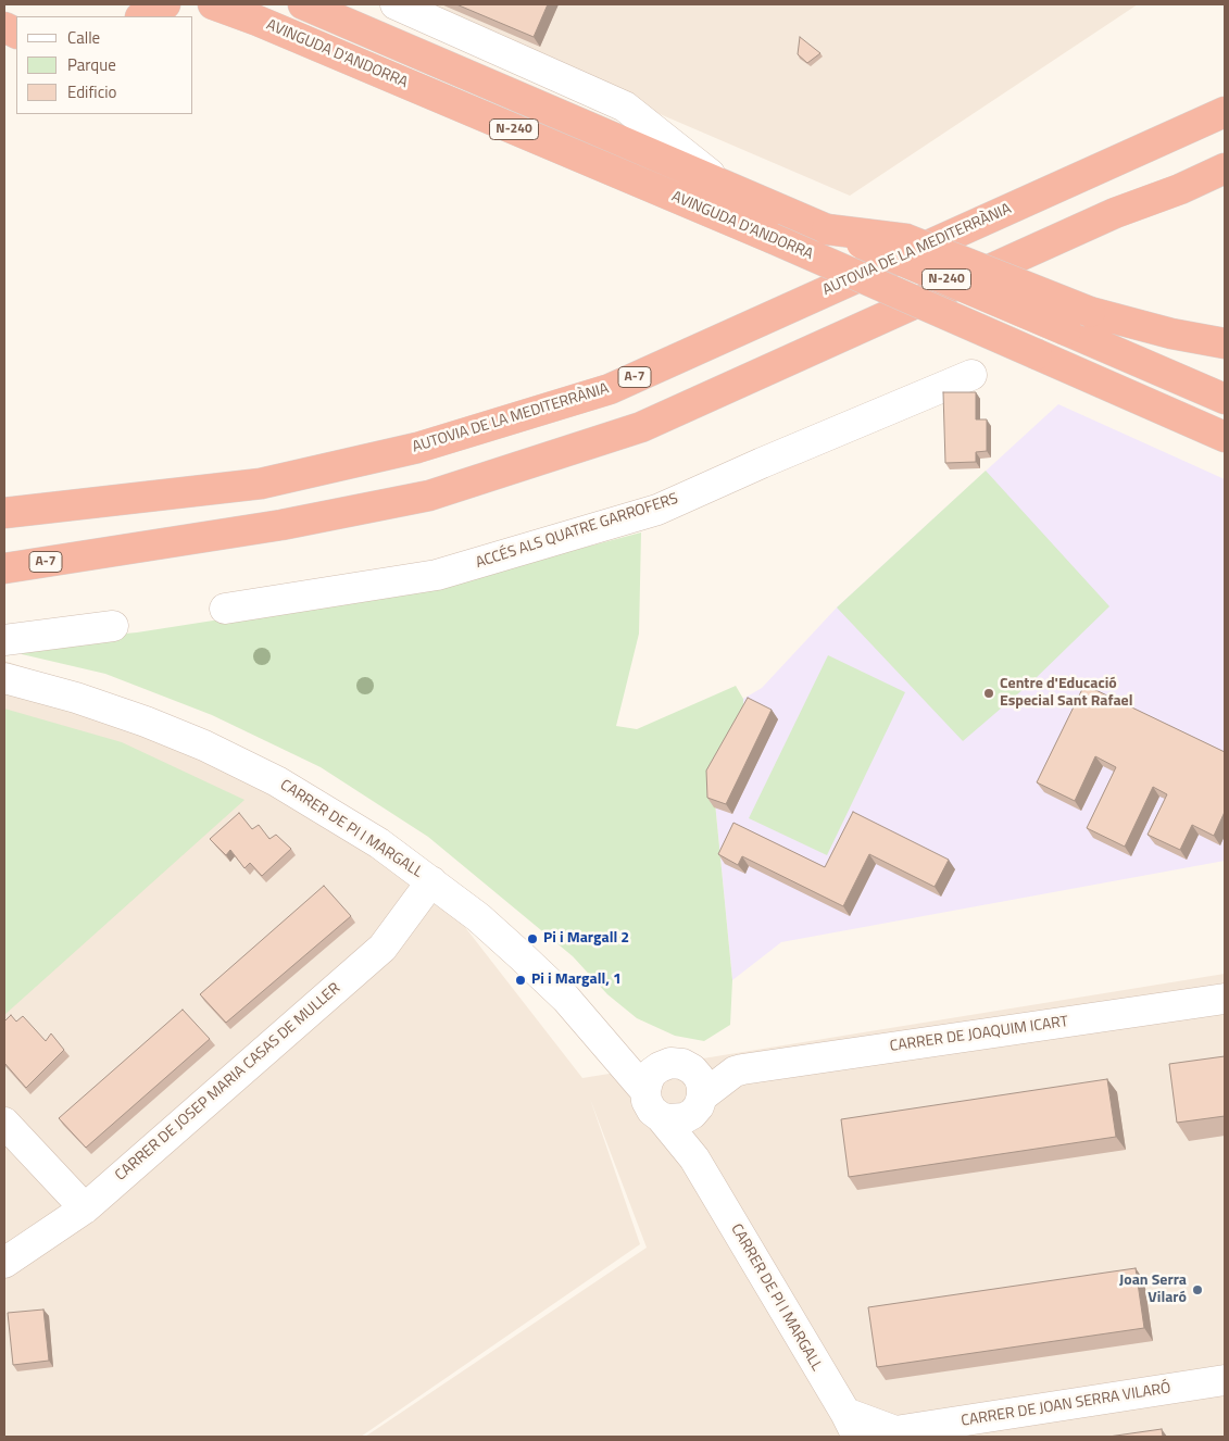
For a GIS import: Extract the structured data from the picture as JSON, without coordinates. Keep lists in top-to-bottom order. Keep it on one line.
{"streets":{"highway":["AVINGUDA D'ANDORRA","N-240","AUTOVIA DE LA MEDITERRÀNIA","A-7"],"street":["ACCÉS ALS QUATRE GARROFERS","CARRER DE PI I MARGALL","CARRER DE JOAQUIM ICART","CARRER DE JOSEP MARIA CASAS DE MULLER","CARRER DE JOAN SERRA VILARÓ"]},"crossings":[["CARRER DE PI I MARGALL","CARRER DE JOAQUIM ICART"],["CARRER DE PI I MARGALL","CARRER DE JOSEP MARIA CASAS DE MULLER"],["CARRER DE PI I MARGALL","CARRER DE JOAN SERRA VILARÓ"]],"places":["Centre d'Educació Especial Sant Rafael","Pi i Margall 2","Pi i Margall, 1","Joan Serra Vilaró"],"legend":["Calle","Parque","Edificio"]}
